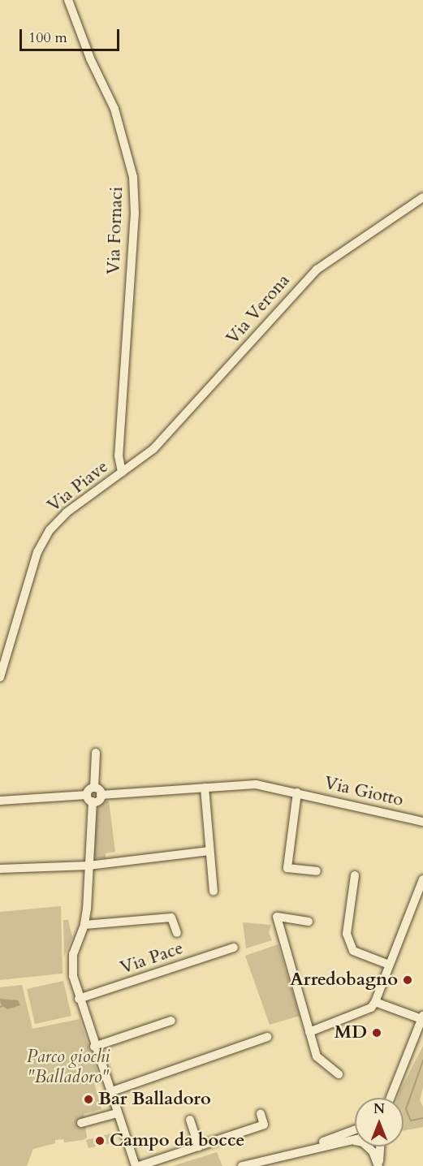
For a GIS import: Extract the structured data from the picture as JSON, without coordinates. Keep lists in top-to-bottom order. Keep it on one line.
{"streets":{"street":["Via Fornaci","Via Verona","Via Piave","Via Giotto","Via Pace"]},"crossings":[["Via Fornaci","Via Piave"],["Via Verona","Via Piave"]],"parks":["Parco giochi \"Balladoro\""],"places":["Arredobagno","MD","Bar Balladoro","Campo da bocce"],"scale_bar":"100 m","north":"top"}
